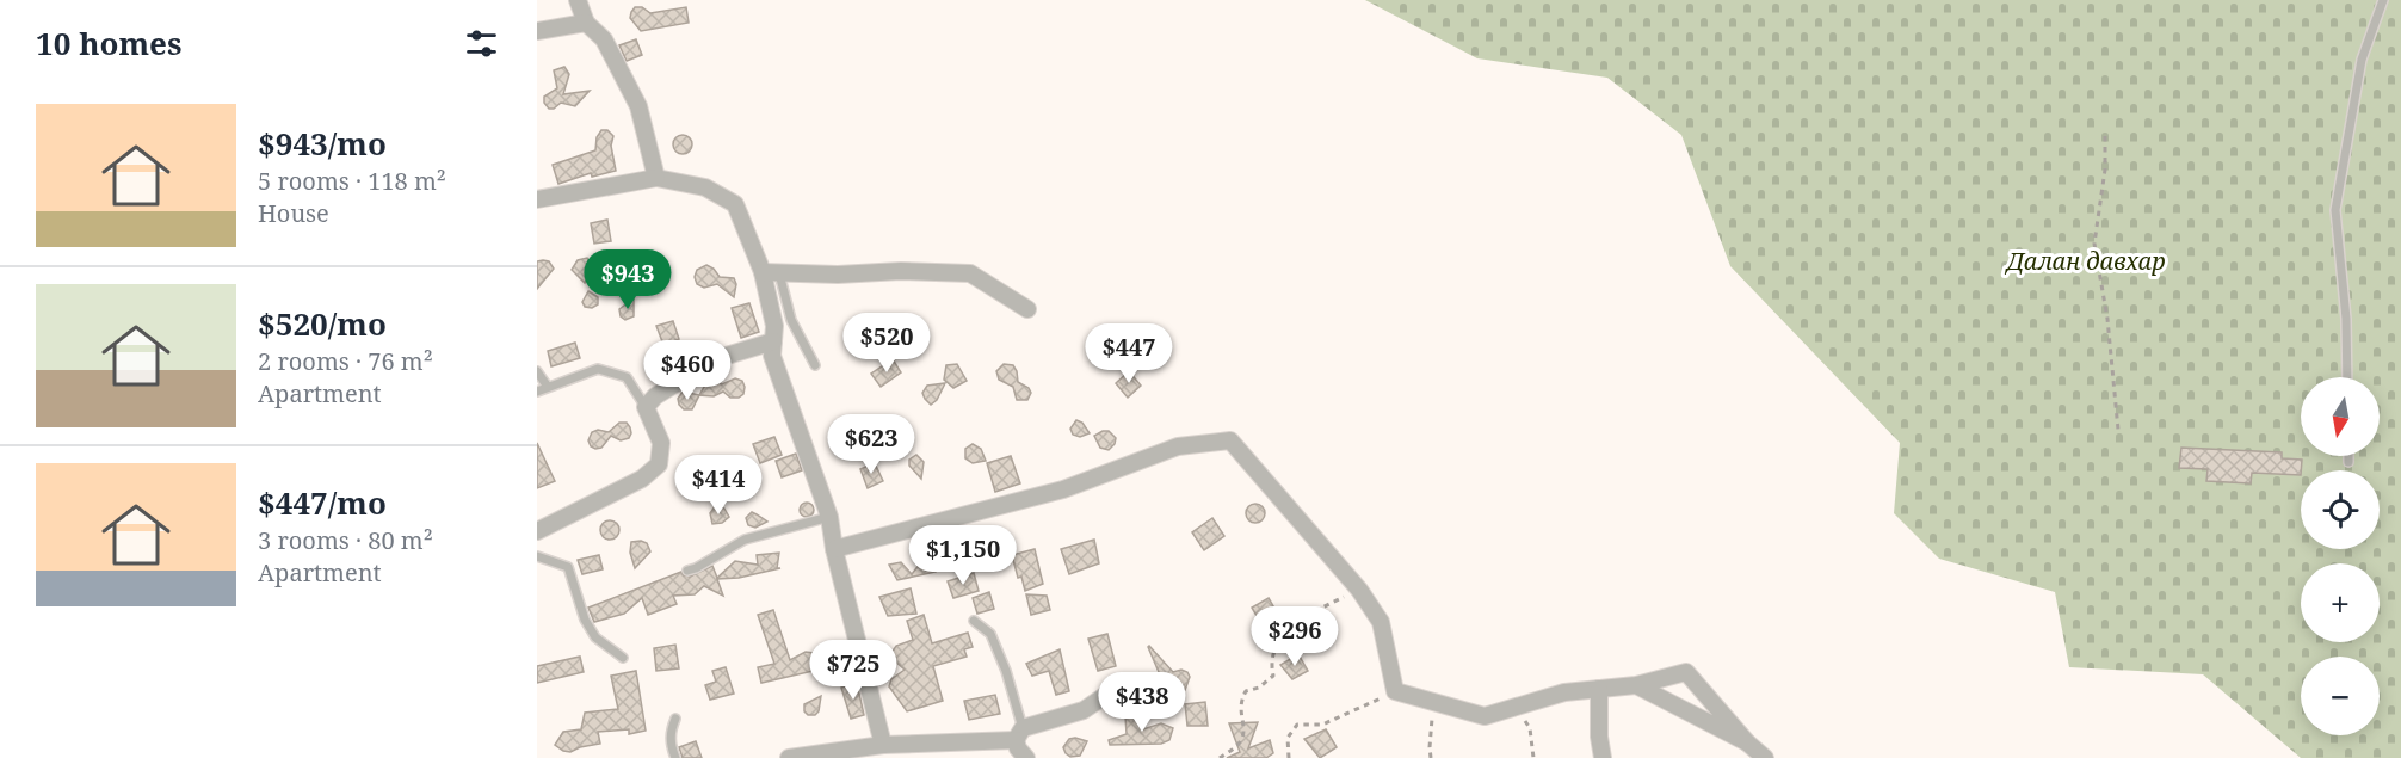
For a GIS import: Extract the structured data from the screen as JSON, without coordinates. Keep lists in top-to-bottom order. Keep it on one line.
{"parks":["Далан давхар"],"north":"bottom","page":{"heading":"10 homes","list":[{"name":"$943/mo","note":"5 rooms · 118 m² · House"},{"name":"$520/mo","note":"2 rooms · 76 m² · Apartment"},{"name":"$447/mo","note":"3 rooms · 80 m² · Apartment"}],"price":["$943","$520","$447","$460","$623","$414","$1,150","$296","$725","$438"],"map_buttons":["+","−"]}}
